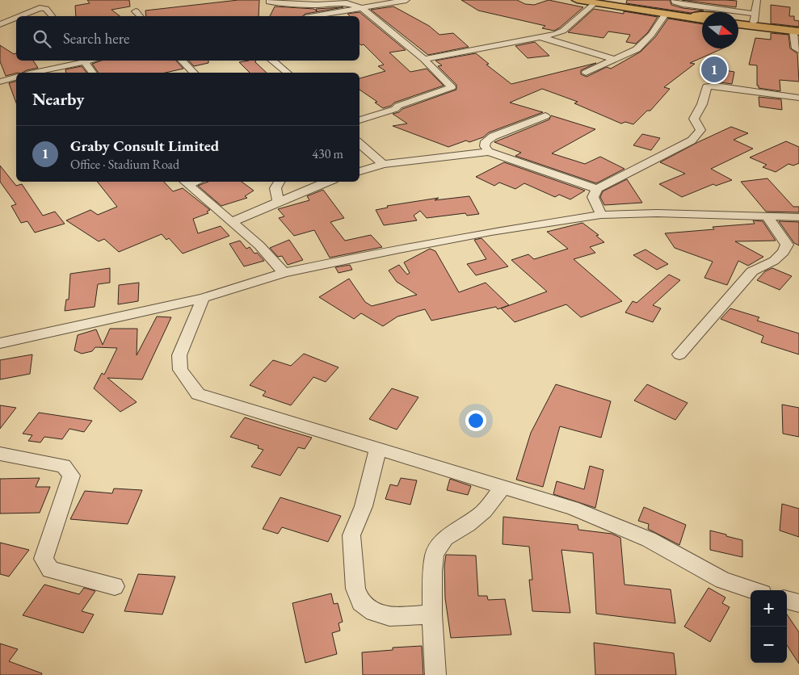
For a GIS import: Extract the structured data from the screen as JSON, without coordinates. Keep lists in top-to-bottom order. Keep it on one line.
{"north":"right","page":{"search":"Search here","pins":"1","heading":"Nearby","list":[{"mark":"1","name":"Graby Consult Limited","note":"Office · Stadium Road","value":"430 m"}],"map_buttons":["+","−"]}}
